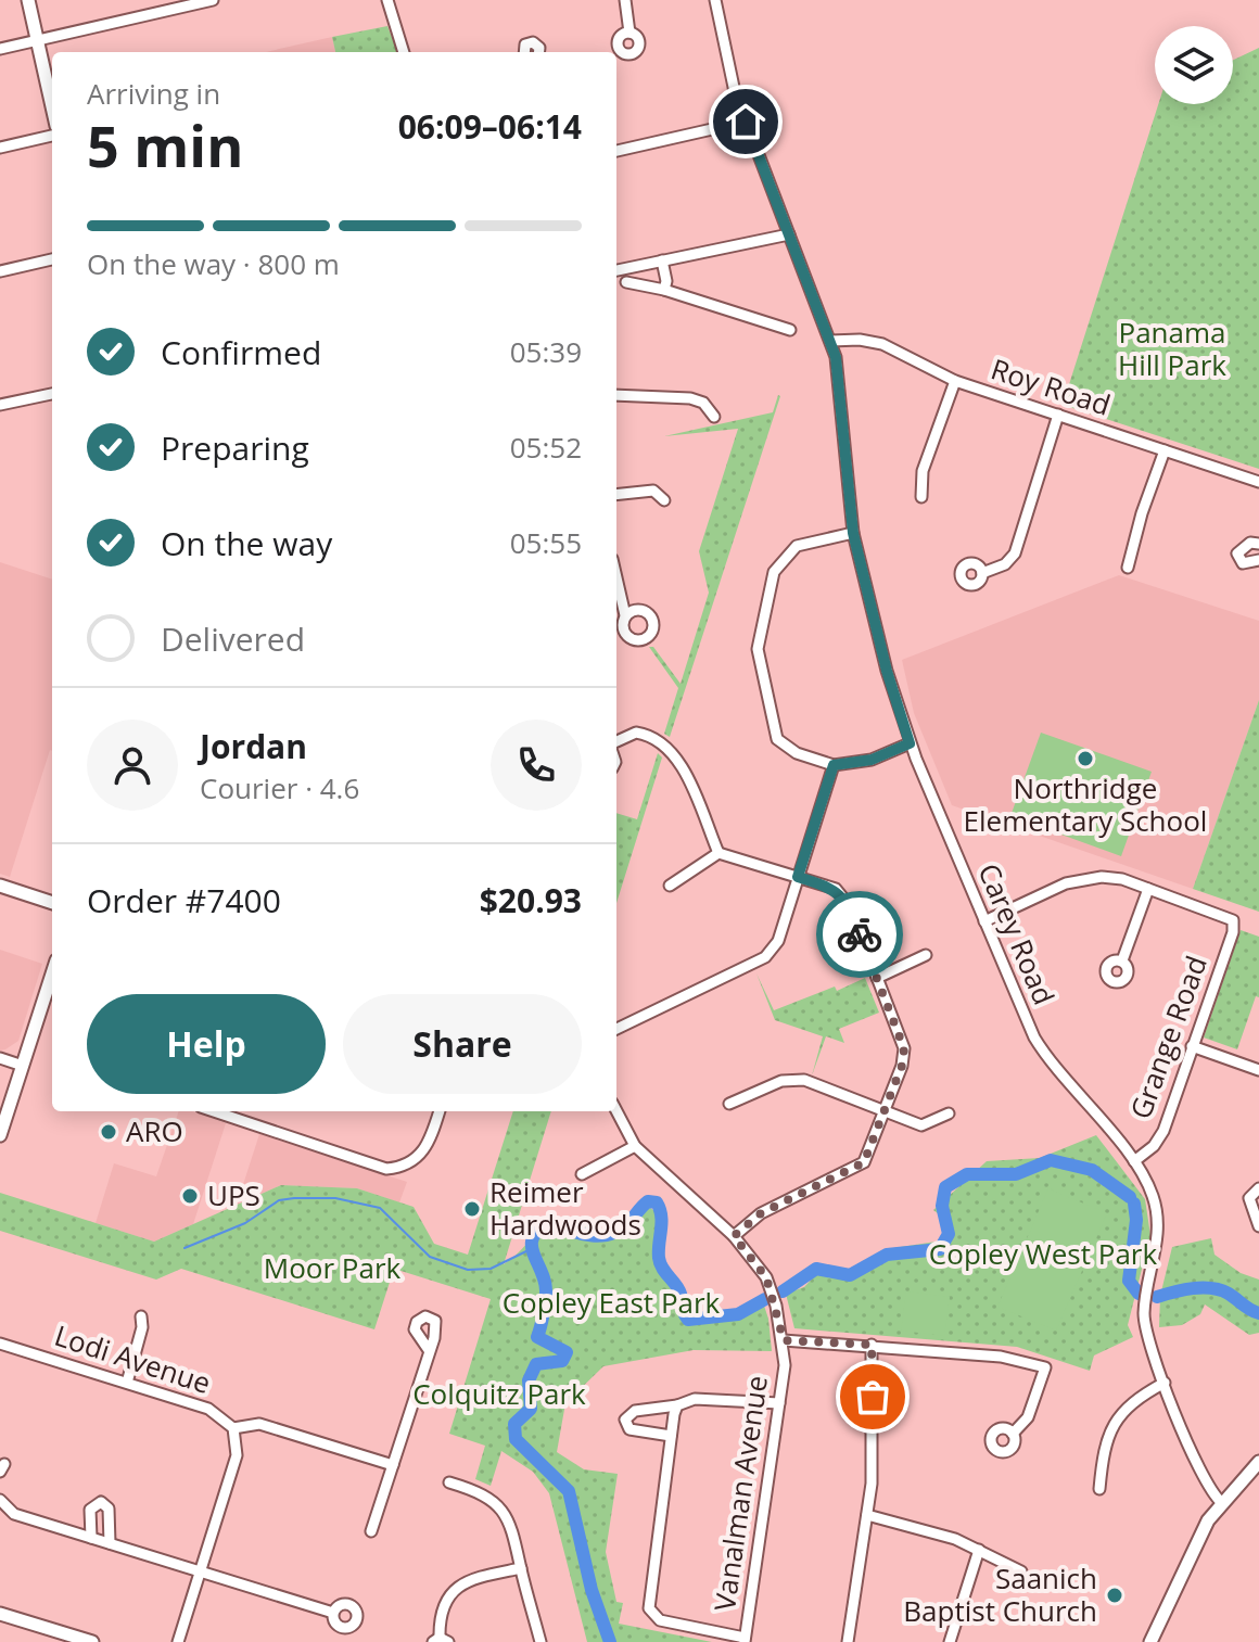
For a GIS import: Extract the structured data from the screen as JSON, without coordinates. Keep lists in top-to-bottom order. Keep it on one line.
{"streets":{"street":["Roy Road","Carey Road","Grange Road","Lodi Avenue","Vanalman Avenue"]},"crossings":[["Roy Road","Carey Road"],["Carey Road","Grange Road"]],"parks":["Panama Hill Park","Copley West Park","Moor Park","Copley East Park","Colquitz Park"],"places":["Northridge Elementary School","ARO","UPS","Reimer Hardwoods","Saanich Baptist Church"],"page":{"heading":["5 min","Arriving in","06:09–06:14"],"panel":["Jordan","Courier · 4.6","Order #7400","$20.93"],"bar":"On the way · 800 m","list":[["Confirmed","05:39"],["Preparing","05:52"],["On the way","05:55"],"Delivered"],"buttons":["Help","Share"]}}
